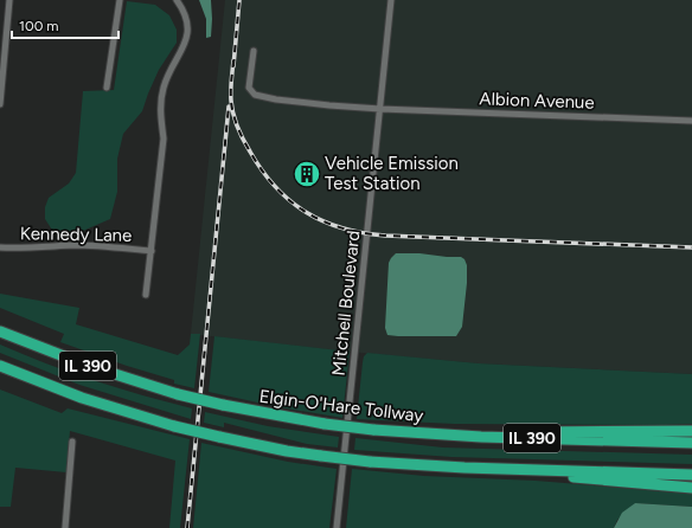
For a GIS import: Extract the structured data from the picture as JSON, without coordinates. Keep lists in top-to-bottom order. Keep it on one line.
{"streets":{"highway":["IL 390","Elgin-O'Hare Tollway"],"street":["Albion Avenue","Kennedy Lane","Mitchell Boulevard"]},"crossings":[["Albion Avenue","Mitchell Boulevard"]],"places":{"building":["Vehicle Emission Test Station"]},"scale_bar":"100 m"}
